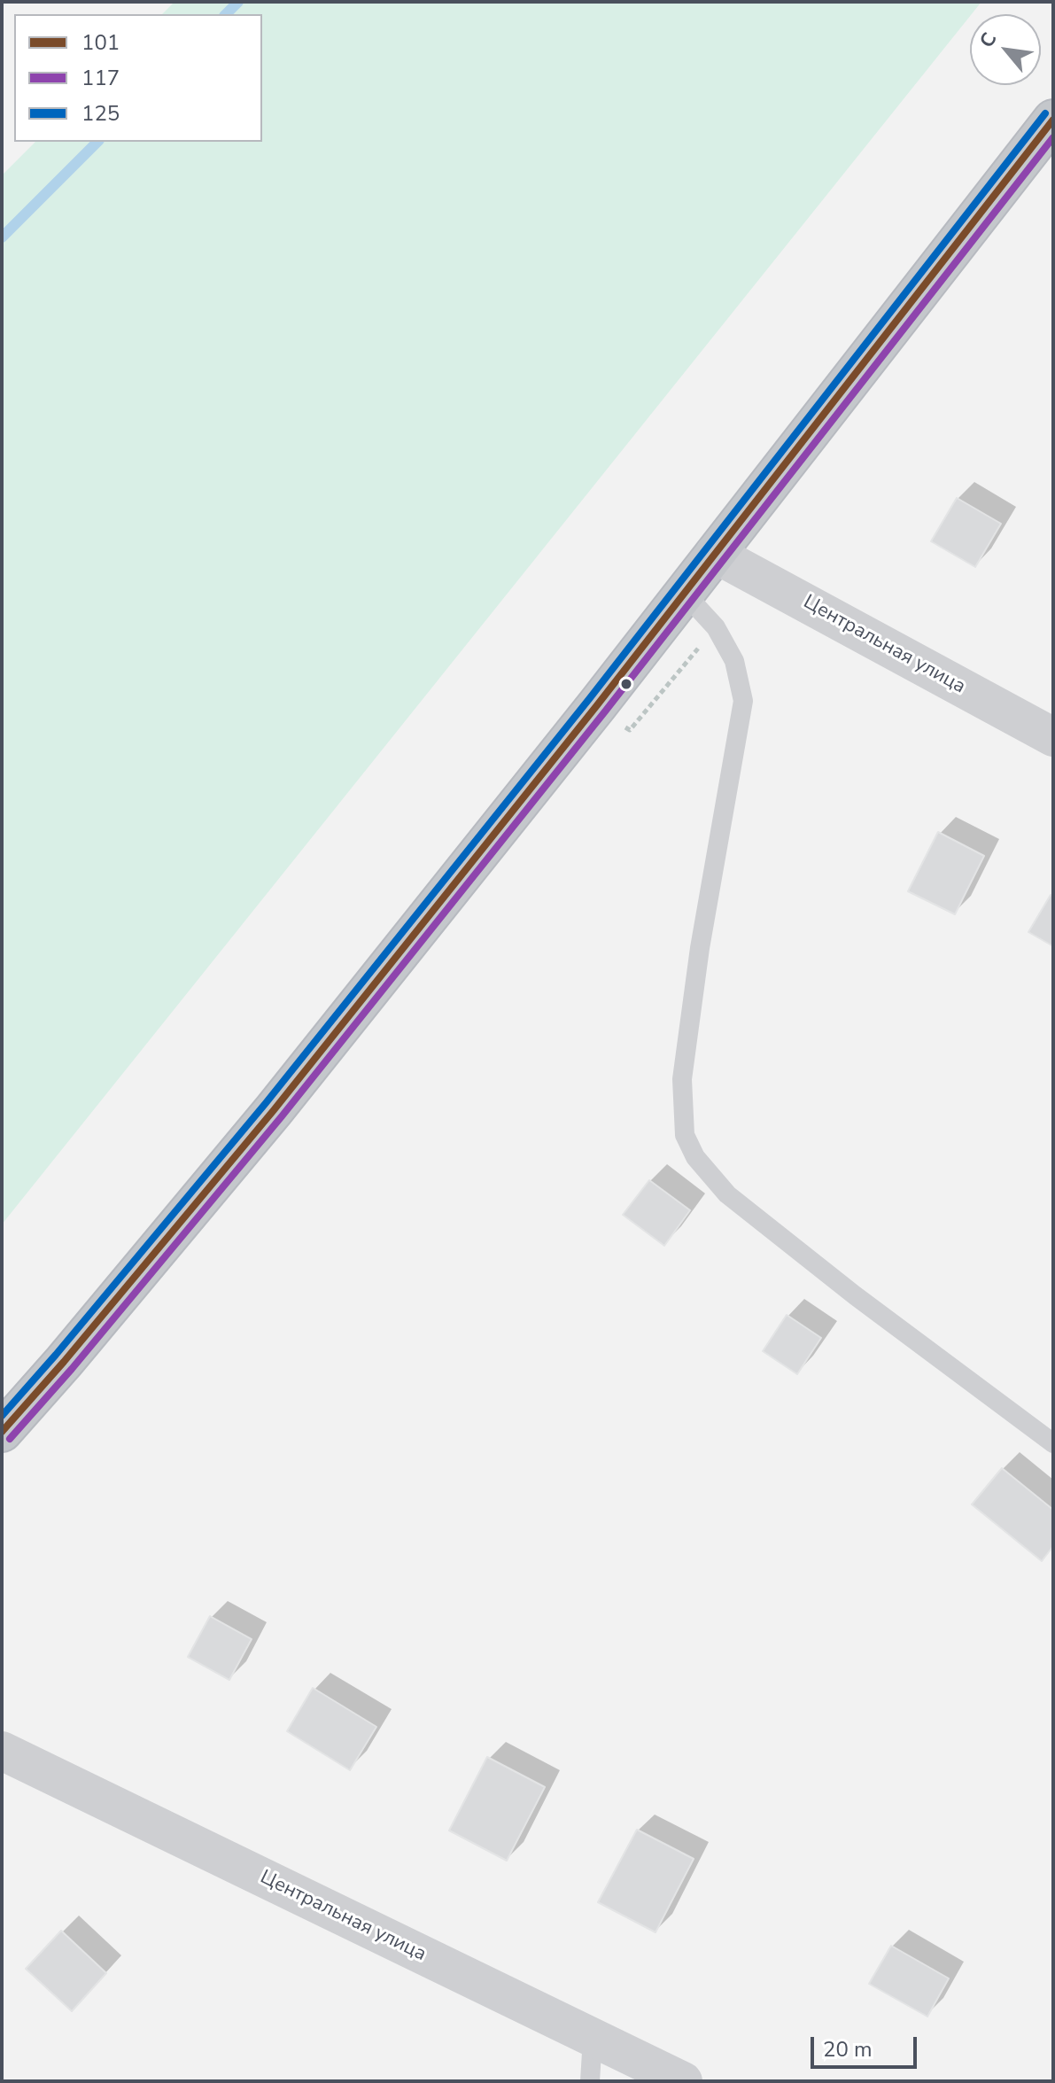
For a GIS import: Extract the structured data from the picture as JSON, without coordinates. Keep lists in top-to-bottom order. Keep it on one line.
{"streets":{"street":["Центральная улица"]},"lines":["transit line 125","transit line 101","transit line 117"],"legend":["101","117","125"],"scale_bar":"20 m","north":"top left"}
